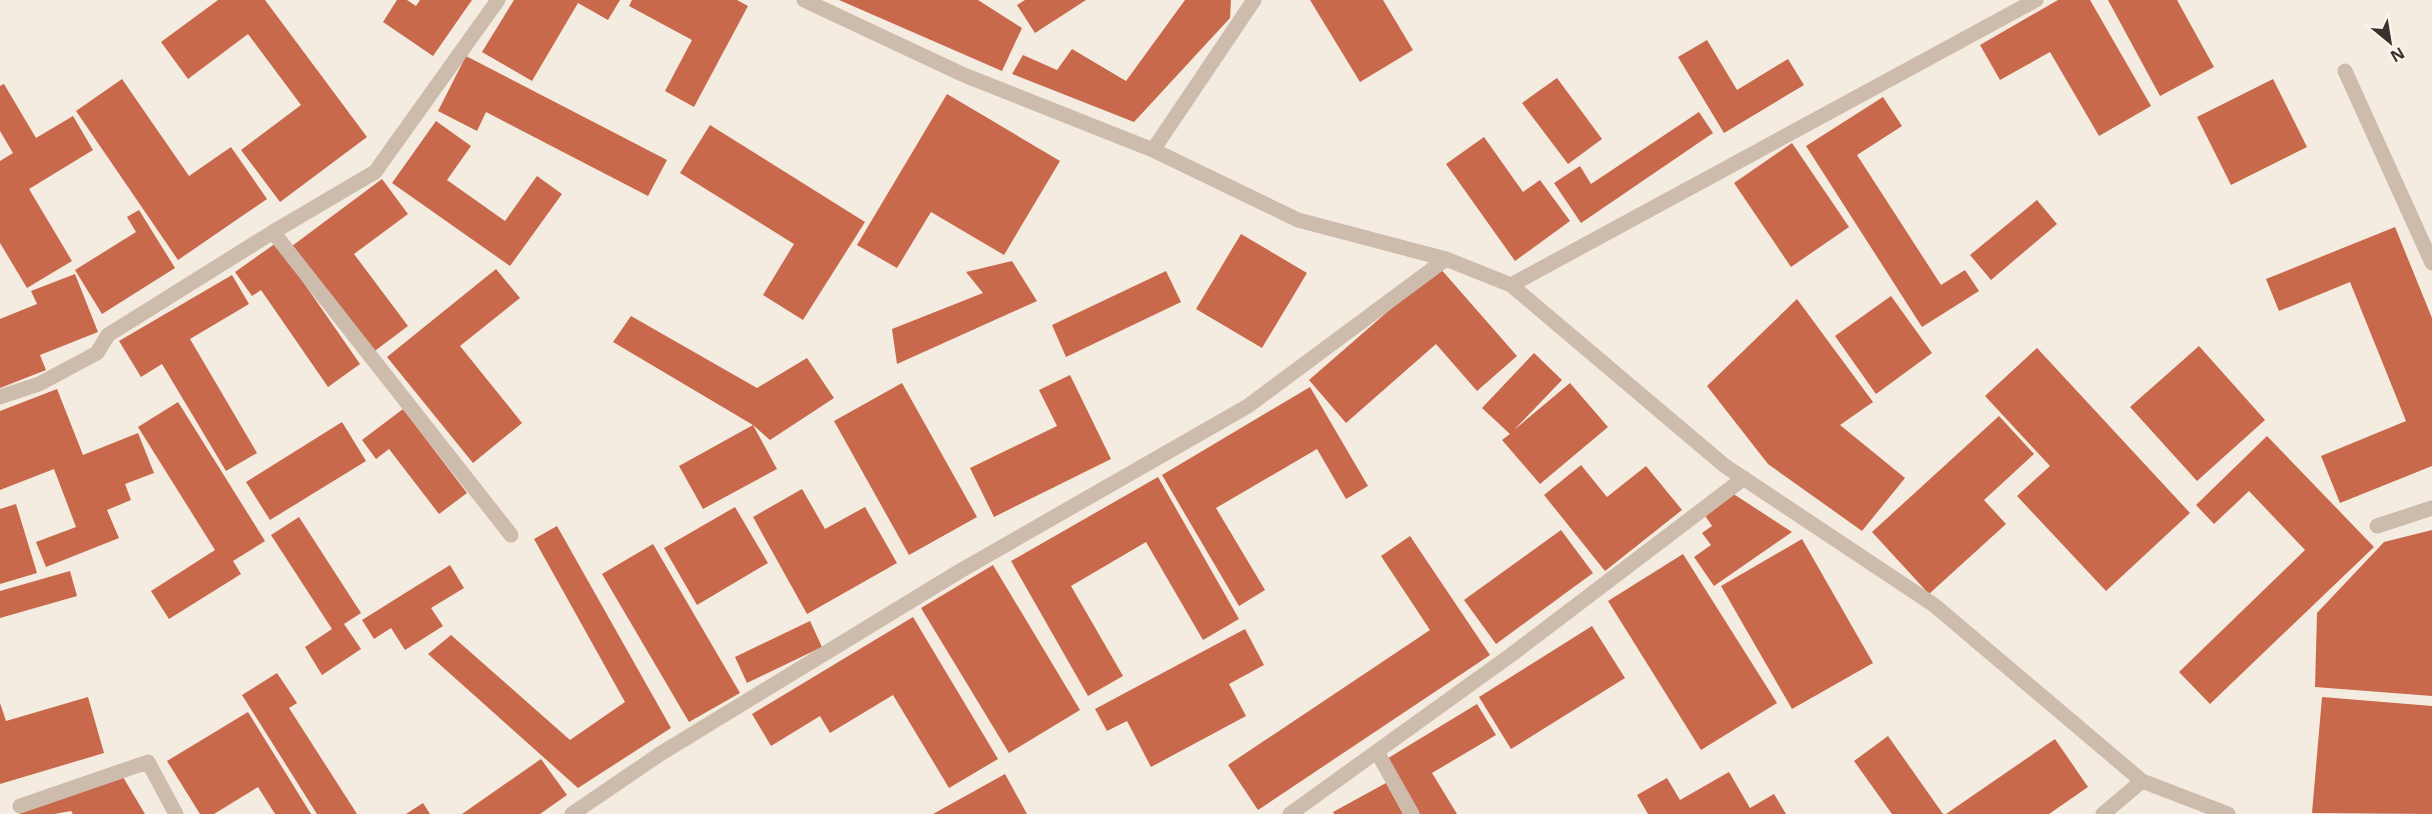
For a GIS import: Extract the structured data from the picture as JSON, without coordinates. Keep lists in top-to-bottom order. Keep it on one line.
{"north":"bottom right"}
